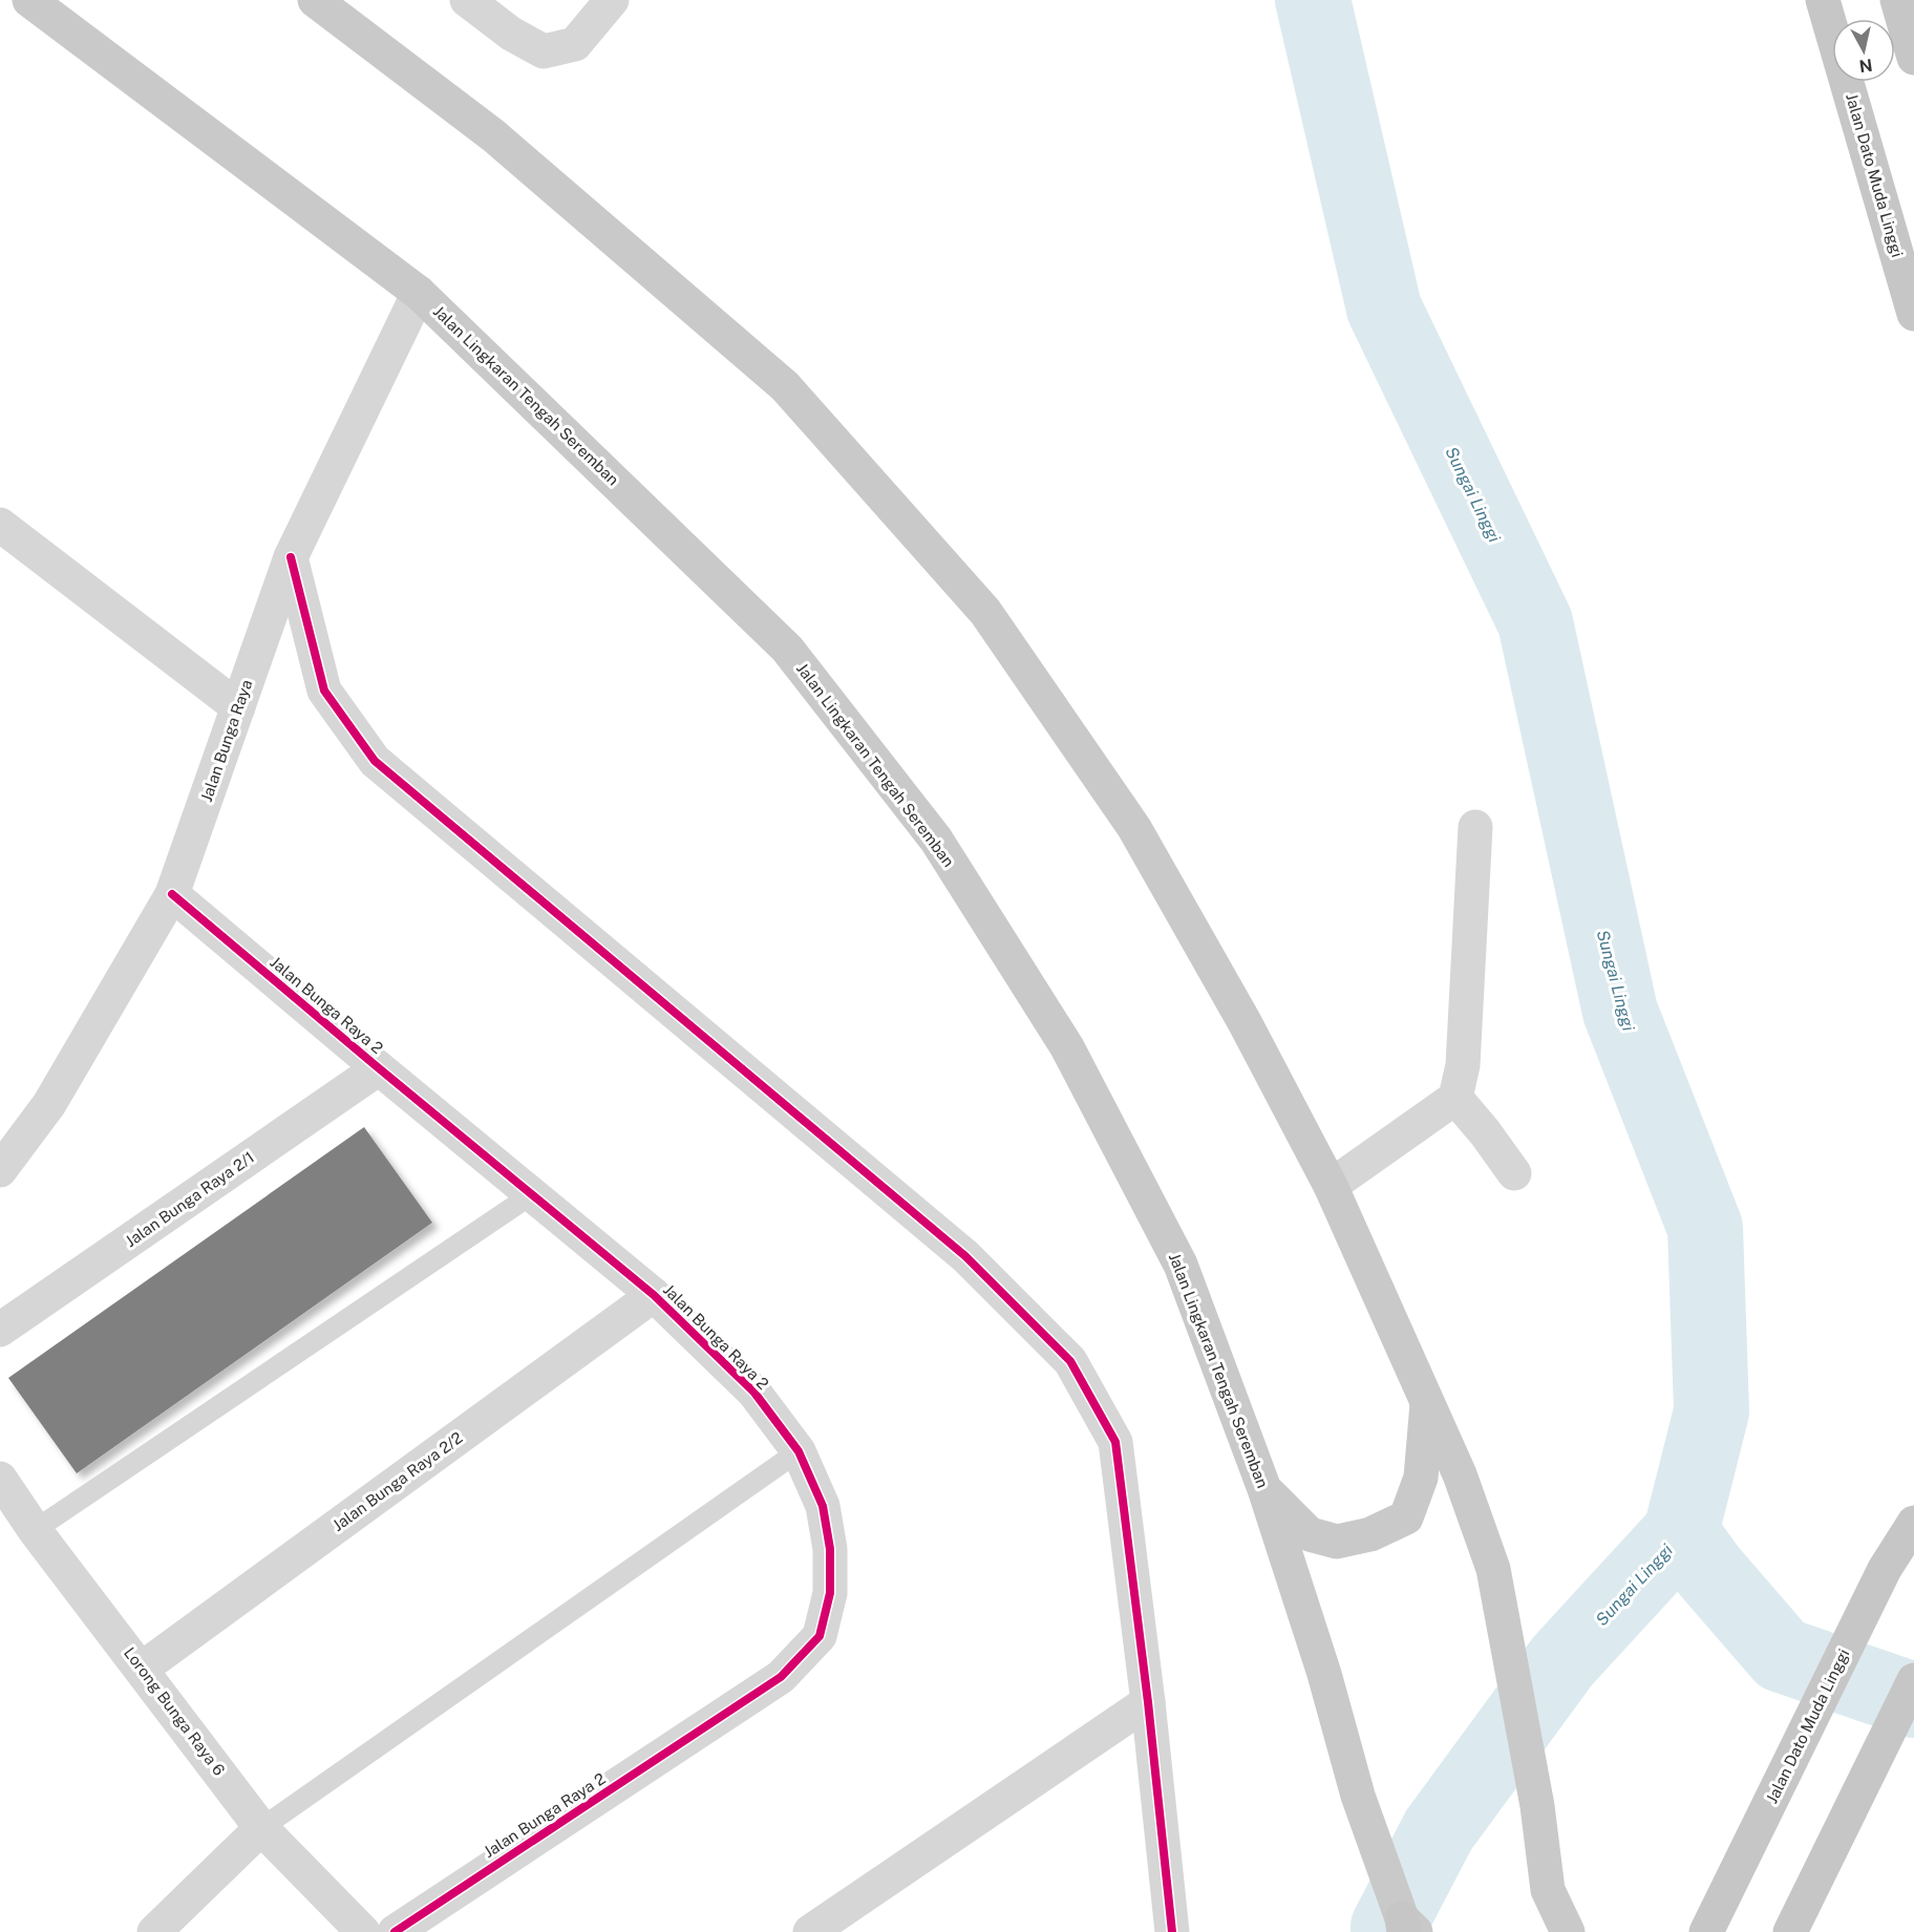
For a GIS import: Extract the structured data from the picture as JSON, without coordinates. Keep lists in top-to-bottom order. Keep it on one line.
{"streets":{"highway":["Jalan Dato Muda Linggi"],"main road":["Jalan Lingkaran Tengah Seremban"],"street":["Jalan Bunga Raya","Jalan Bunga Raya 2","Jalan Bunga Raya 2/1","Jalan Bunga Raya 2/2","Lorong Bunga Raya 6"]},"crossings":[["Jalan Lingkaran Tengah Seremban","Jalan Bunga Raya"],["Jalan Bunga Raya","Jalan Bunga Raya 2"],["Jalan Bunga Raya 2","Jalan Bunga Raya 2/1"],["Jalan Bunga Raya 2","Jalan Bunga Raya 2/2"],["Jalan Bunga Raya 2/2","Lorong Bunga Raya 6"]],"water":["Sungai Linggi"],"north":"bottom"}
